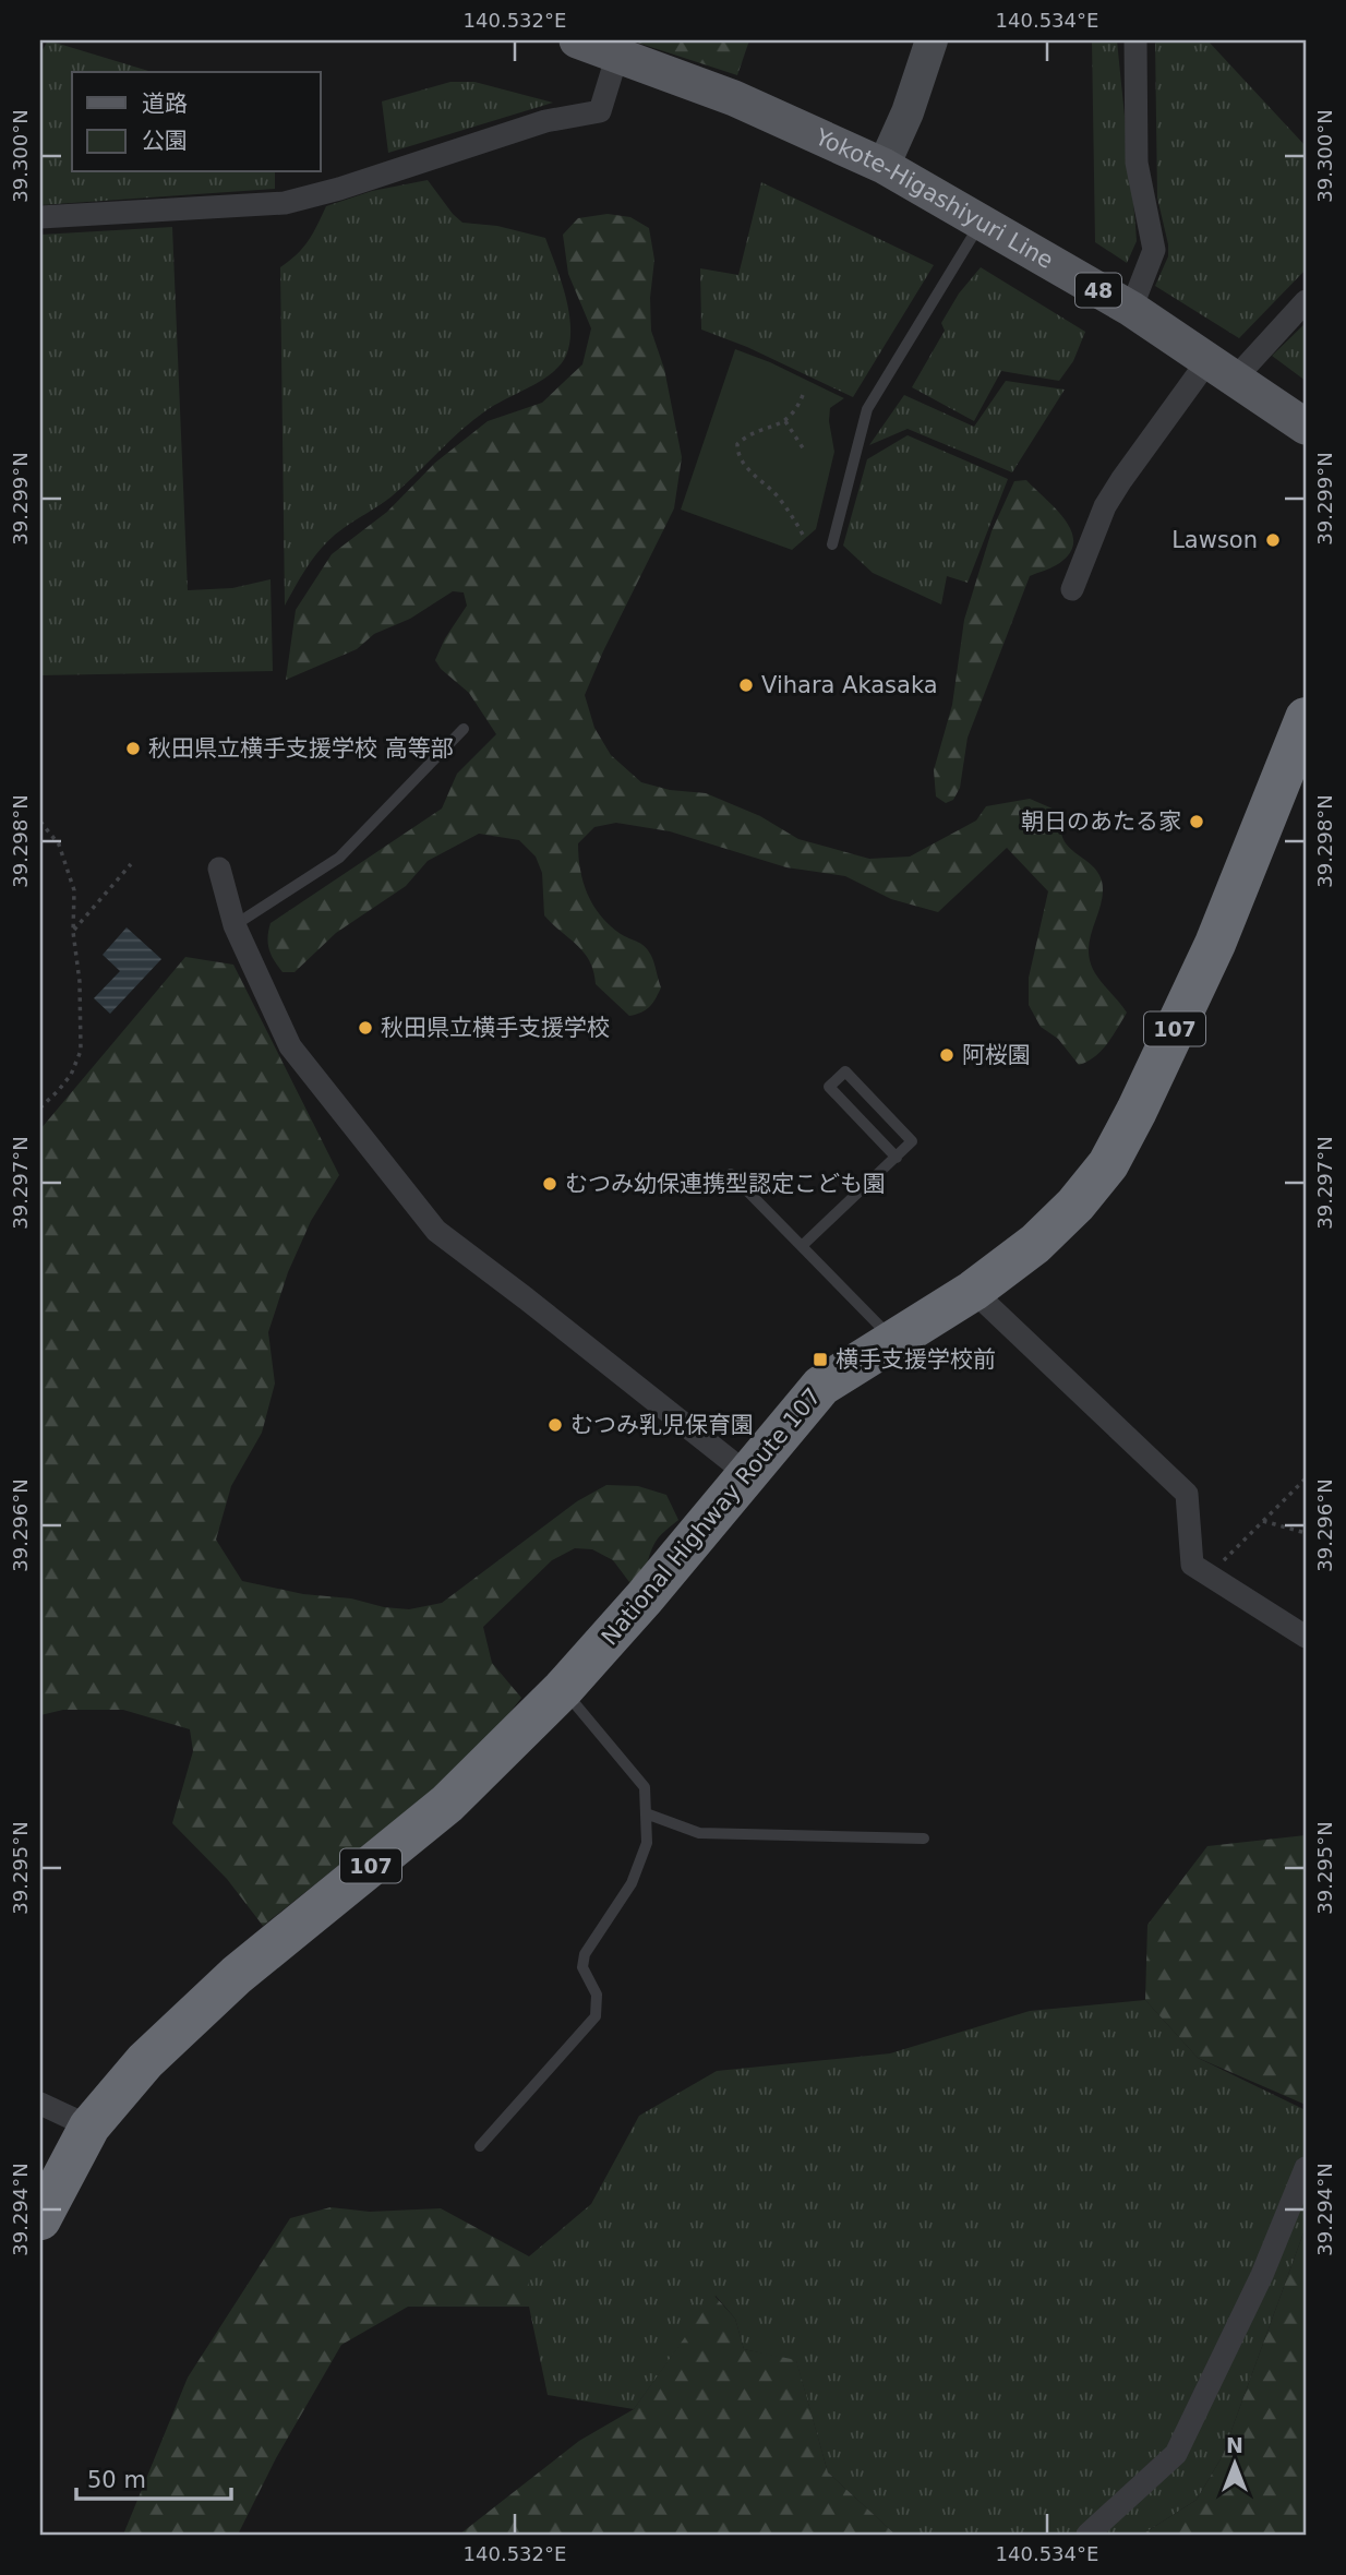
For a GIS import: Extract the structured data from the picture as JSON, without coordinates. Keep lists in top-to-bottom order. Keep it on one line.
{"streets":{"highway":["107","National Highway Route 107"],"main road":["Yokote-Higashiyuri Line","48"]},"places":{"other":["Lawson","Vihara Akasaka","秋田県立横手支援学校 高等部","朝日のあたる家","秋田県立横手支援学校","阿桜園","むつみ幼保連携型認定こども園","むつみ乳児保育園"],"transit":["横手支援学校前"]},"legend":["道路","公園"],"scale_bar":"50 m","north":"top","coordinates":["140.532°E","140.534°E","39.300°N","39.299°N","39.298°N","39.297°N","39.296°N","39.295°N","39.294°N"]}
